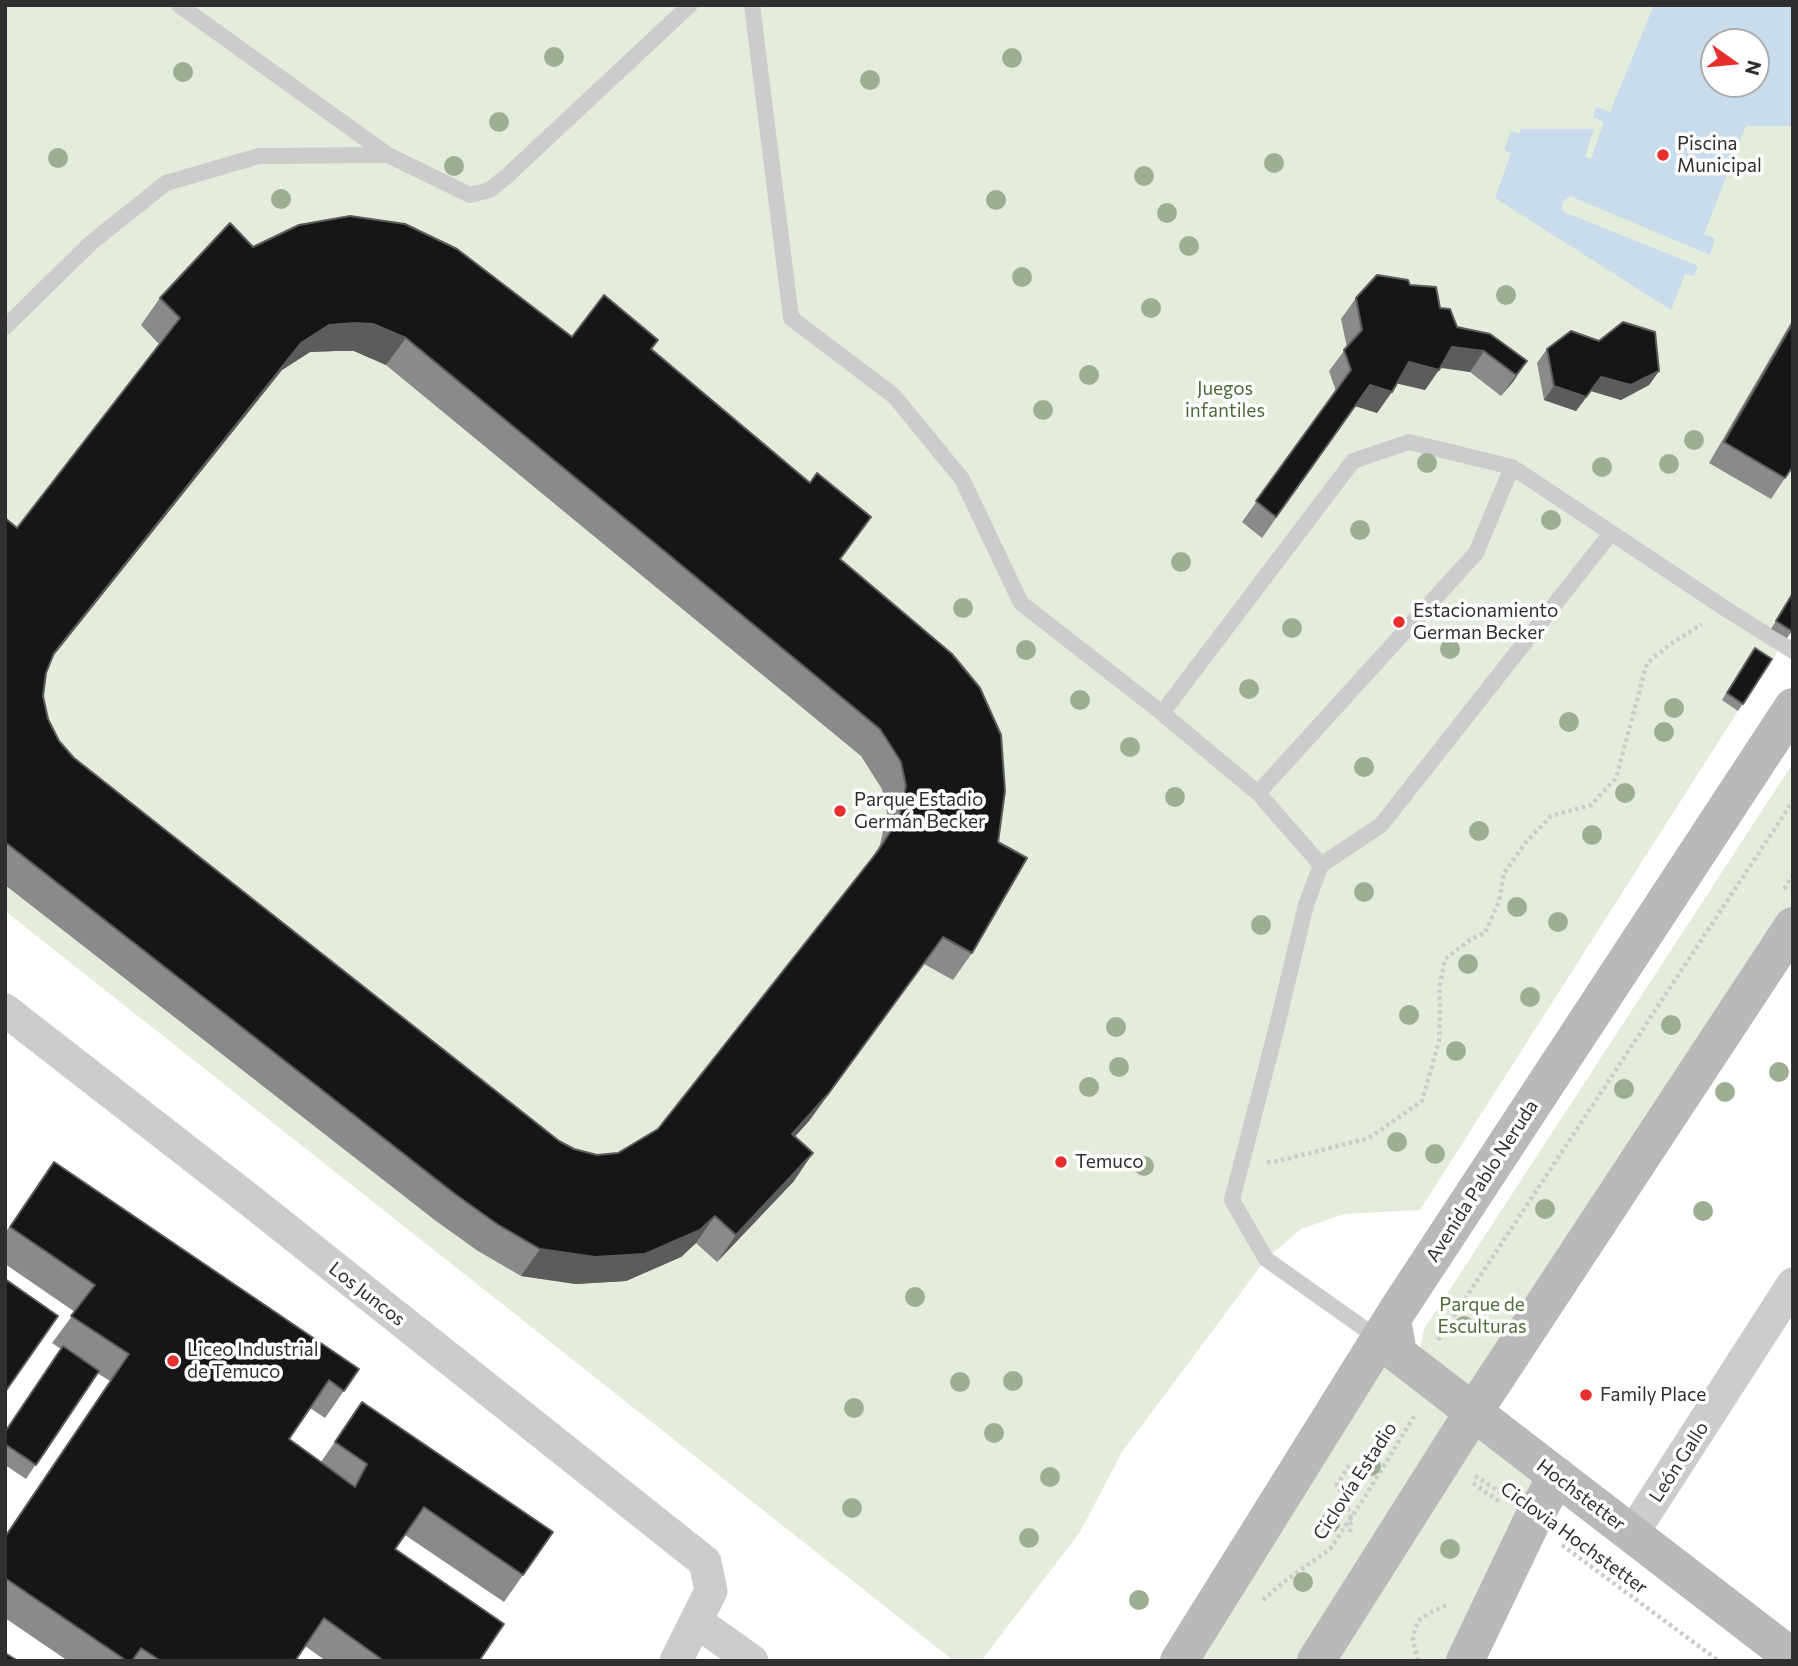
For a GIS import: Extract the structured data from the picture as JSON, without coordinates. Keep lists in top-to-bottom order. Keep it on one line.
{"streets":{"main road":["Avenida Pablo Neruda","Hochstetter"],"street":["Los Juncos","León Gallo"],"path":["Ciclovía Estadio","Ciclovia Hochstetter"]},"crossings":[["Avenida Pablo Neruda","Hochstetter"],["León Gallo","Hochstetter"]],"parks":["Juegos infantiles","Parque de Esculturas"],"places":["Piscina Municipal","Estacionamiento German Becker","Parque Estadio Germán Becker","Temuco","Liceo Industrial de Temuco","Family Place"],"north":"right"}
